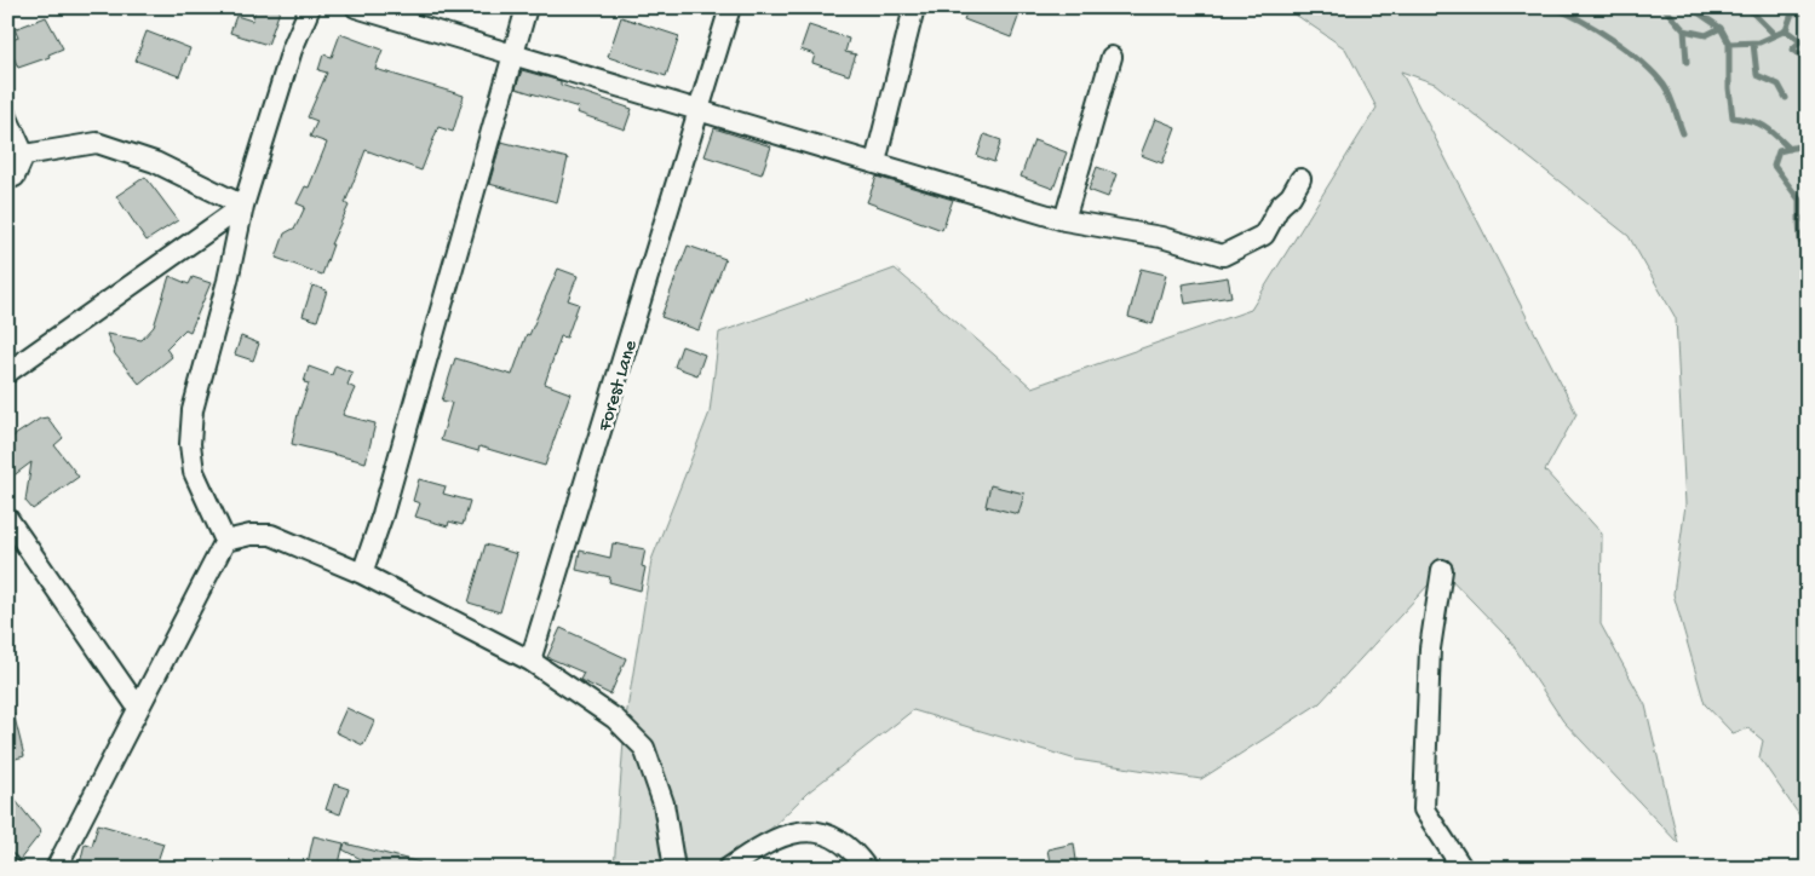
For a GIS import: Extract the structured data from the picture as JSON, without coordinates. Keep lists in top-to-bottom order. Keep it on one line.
{"streets":{"street":["Forest Lane"]}}
